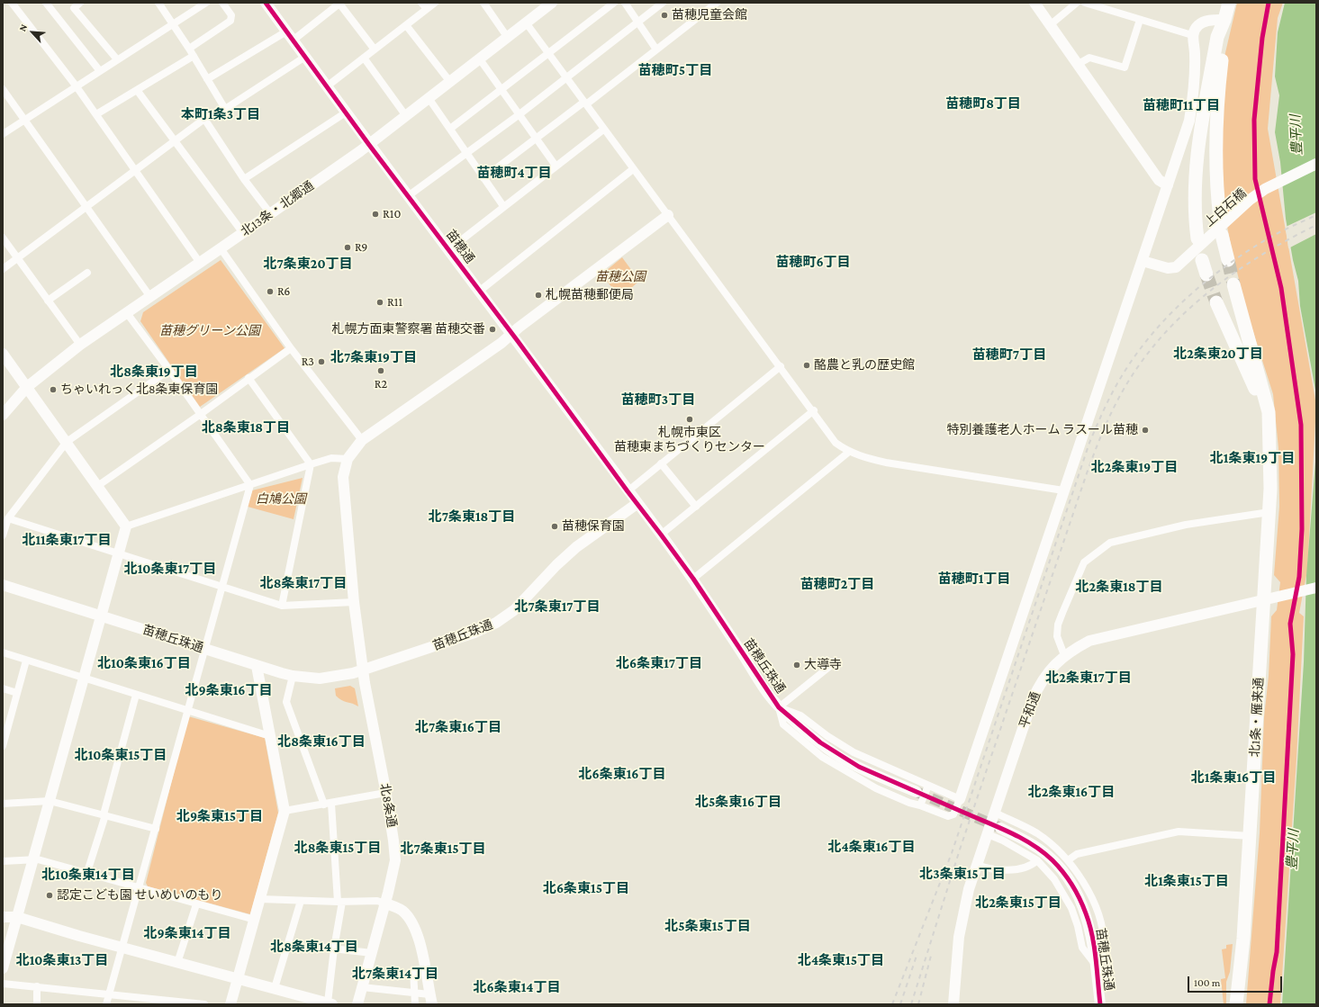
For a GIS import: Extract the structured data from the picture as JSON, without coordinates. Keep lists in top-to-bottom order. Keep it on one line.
{"streets":{"highway":["北1条・雁来通"],"street":["上白石橋","北13条・北郷通","苗穂通","苗穂丘珠通","平和通","北8条通"]},"crossings":[["北13条・北郷通","苗穂通"],["苗穂通","苗穂丘珠通"],["苗穂丘珠通","北8条通"],["平和通","北1条・雁来通"]],"districts":["苗穂町5丁目","苗穂町8丁目","苗穂町11丁目","本町1条3丁目","苗穂町4丁目","苗穂町6丁目","北7条東20丁目","北2条東20丁目","苗穂町7丁目","北7条東19丁目","北8条東19丁目","苗穂町3丁目","北8条東18丁目","北1条東19丁目","北2条東19丁目","北7条東18丁目","北11条東17丁目","北10条東17丁目","苗穂町1丁目","北8条東17丁目","苗穂町2丁目","北2条東18丁目","北7条東17丁目","北10条東16丁目","北6条東17丁目","北2条東17丁目","北9条東16丁目","北7条東16丁目","北8条東16丁目","北10条東15丁目","北6条東16丁目","北1条東16丁目","北2条東16丁目","北5条東16丁目","北9条東15丁目","北4条東16丁目","北8条東15丁目","北7条東15丁目","北3条東15丁目","北10条東14丁目","北1条東15丁目","北6条東15丁目","北2条東15丁目","北5条東15丁目","北9条東14丁目","北8条東14丁目","北10条東13丁目","北4条東15丁目","北7条東14丁目","北6条東14丁目"],"water":["豊平川"],"parks":["苗穂公園","苗穂グリーン公園","白鳩公園"],"places":["苗穂児童会館","R10","R9","R6","札幌苗穂郵便局","R11","札幌方面東警察署 苗穂交番","R3","酪農と乳の歴史館","R2","ちゃいれっく北8条東保育園","札幌市東区 苗穂東まちづくりセンター","特別養護老人ホーム ラスール苗穂","苗穂保育園","大導寺","認定こども園 せいめいのもり"],"scale_bar":"100 m","north":"top left"}
